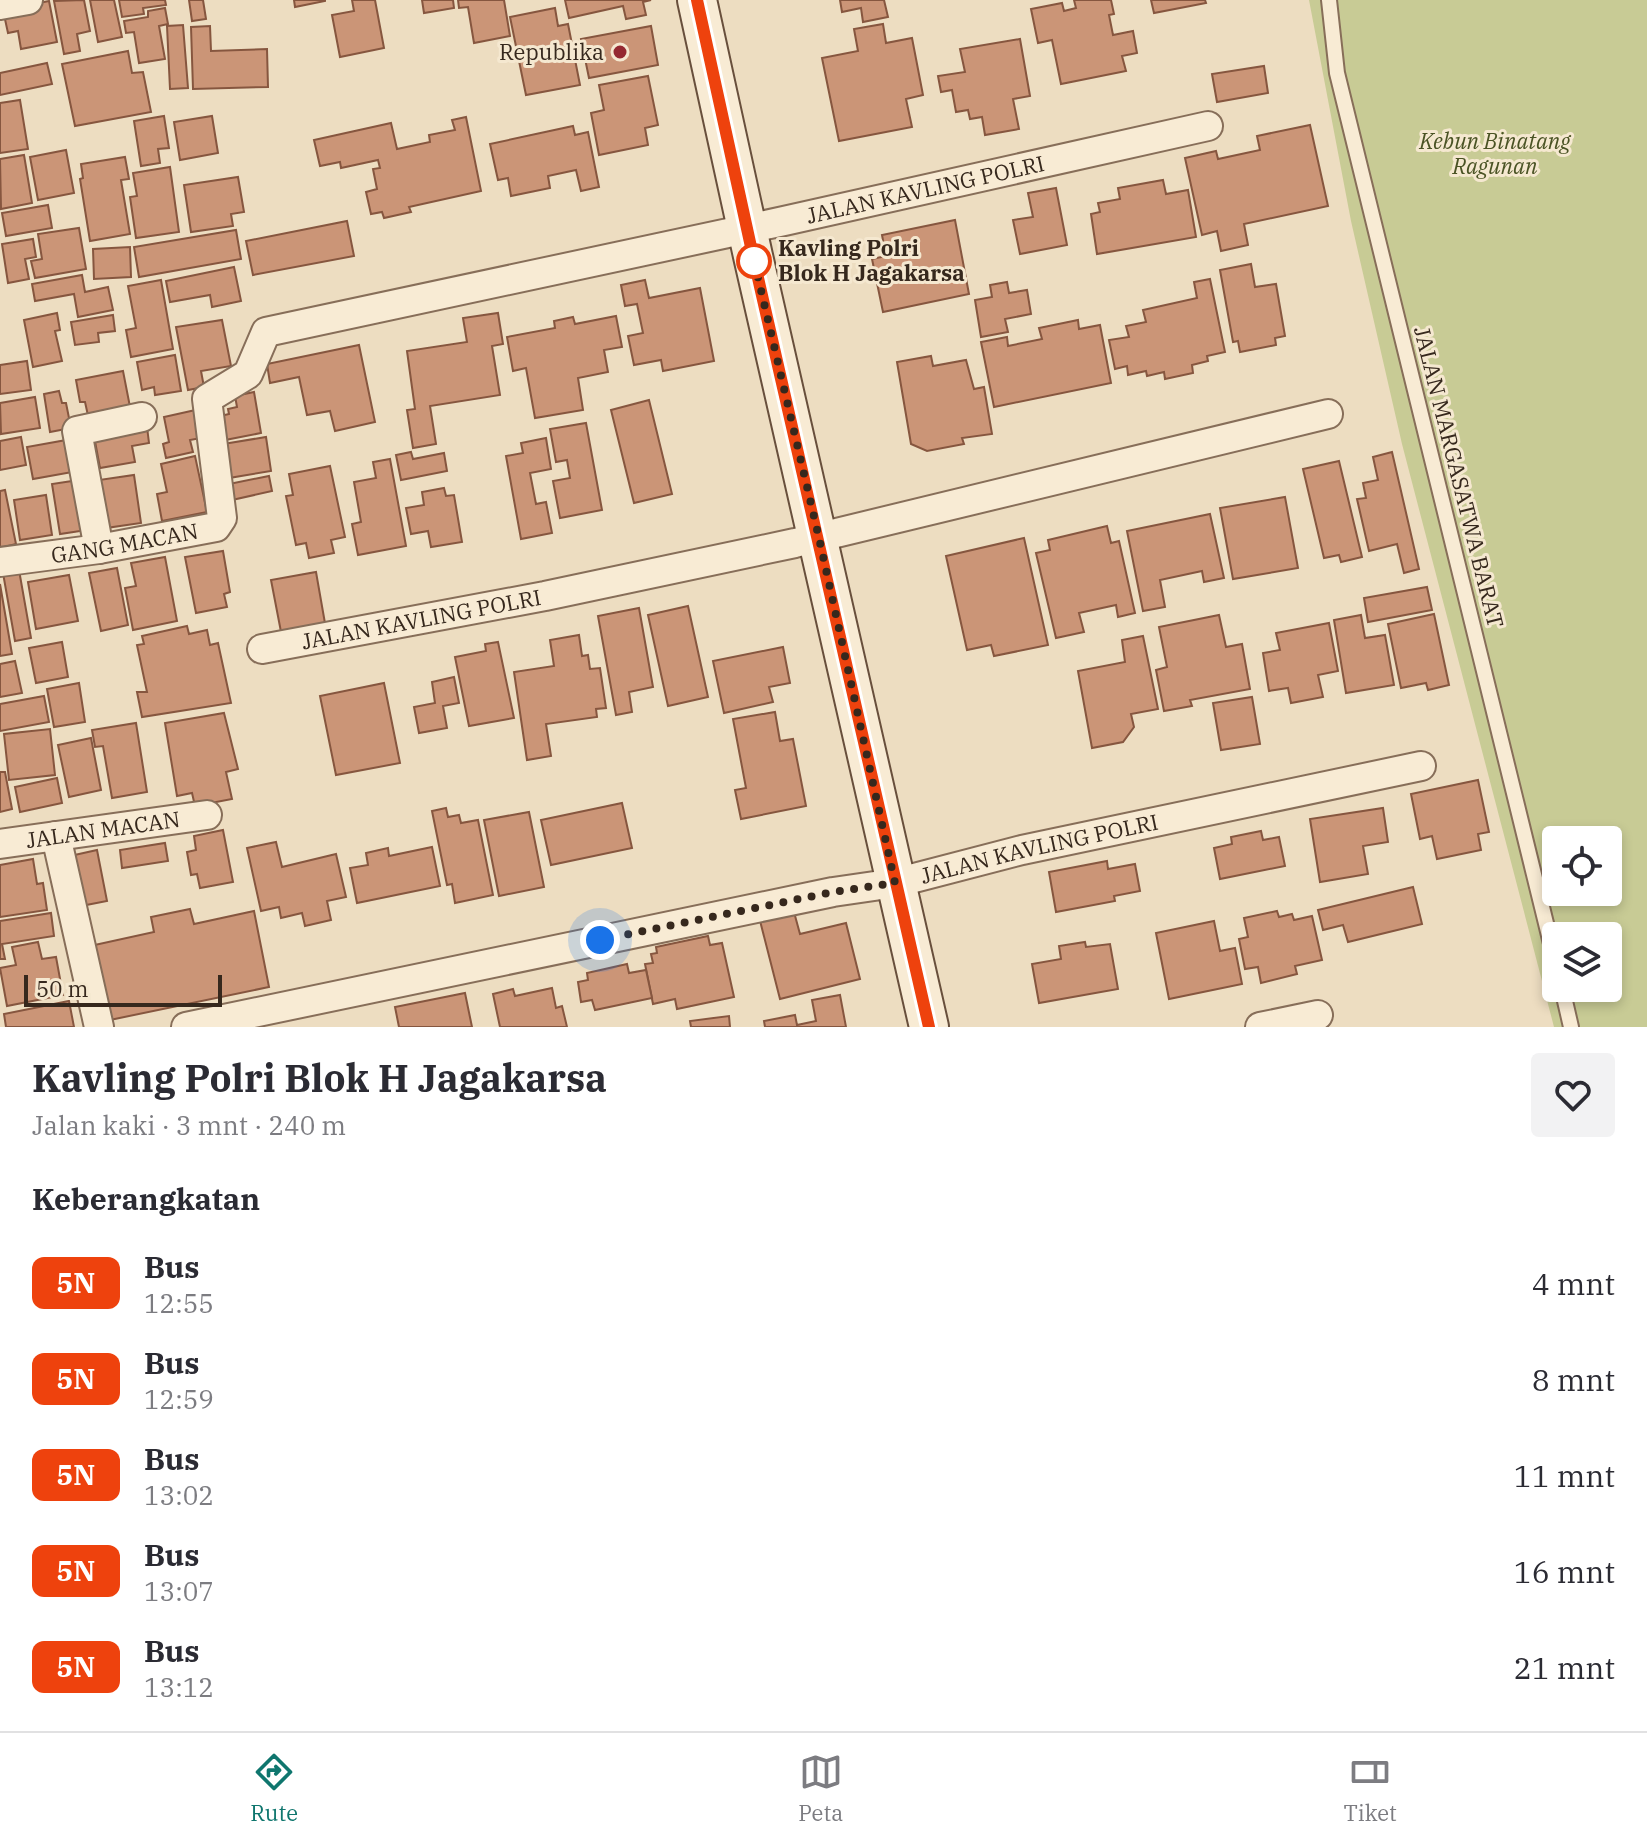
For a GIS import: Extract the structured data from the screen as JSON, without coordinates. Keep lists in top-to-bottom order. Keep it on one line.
{"streets":{"street":["JALAN KAVLING POLRI","GANG MACAN","JALAN MACAN"],"lane":["JALAN MARGASATWA BARAT"]},"crossings":[["JALAN KAVLING POLRI","GANG MACAN"]],"parks":["Kebun Binatang Ragunan"],"places":["Republika","Kavling Polri Blok H Jagakarsa"],"lines":["bus line 5N"],"scale_bar":"50 m","page":{"scale":"50 m","heading":[["Kavling Polri Blok H Jagakarsa","Jalan kaki · 3 mnt · 240 m"],"Keberangkatan"],"list":[{"mark":"5N","name":"Bus","note":"12:55","value":"4 mnt"},{"mark":"5N","name":"Bus","note":"12:59","value":"8 mnt"},{"mark":"5N","name":"Bus","note":"13:02","value":"11 mnt"},{"mark":"5N","name":"Bus","note":"13:07","value":"16 mnt"},{"mark":"5N","name":"Bus","note":"13:12","value":"21 mnt"}],"tabs":["Rute","Peta","Tiket"]}}
